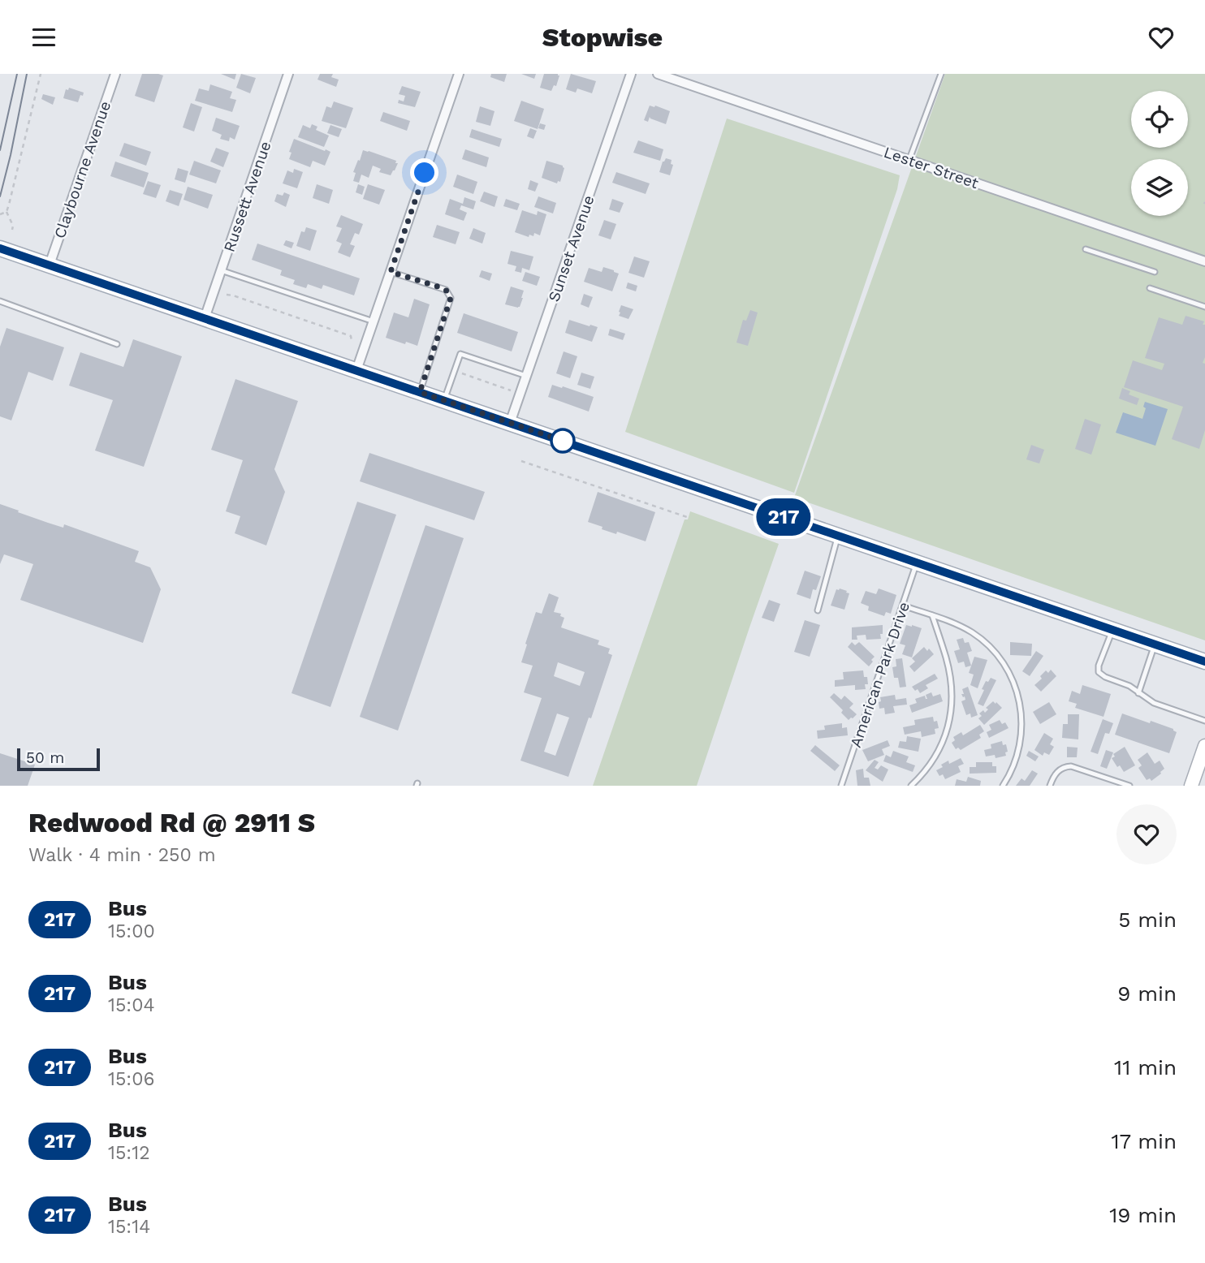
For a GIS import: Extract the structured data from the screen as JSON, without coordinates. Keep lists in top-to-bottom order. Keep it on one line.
{"streets":{"street":["Lester Street","Claybourne Avenue","Russett Avenue","Sunset Avenue"],"lane":["American Park Drive"]},"lines":["bus line 217"],"scale_bar":"50 m","page":{"header":"Stopwise","on_map":"217","scale":"50 m","heading":["Redwood Rd @ 2911 S","Walk · 4 min · 250 m"],"list":[{"mark":"217","name":"Bus","note":"15:00","value":"5 min"},{"mark":"217","name":"Bus","note":"15:04","value":"9 min"},{"mark":"217","name":"Bus","note":"15:06","value":"11 min"},{"mark":"217","name":"Bus","note":"15:12","value":"17 min"},{"mark":"217","name":"Bus","note":"15:14","value":"19 min"}]}}
